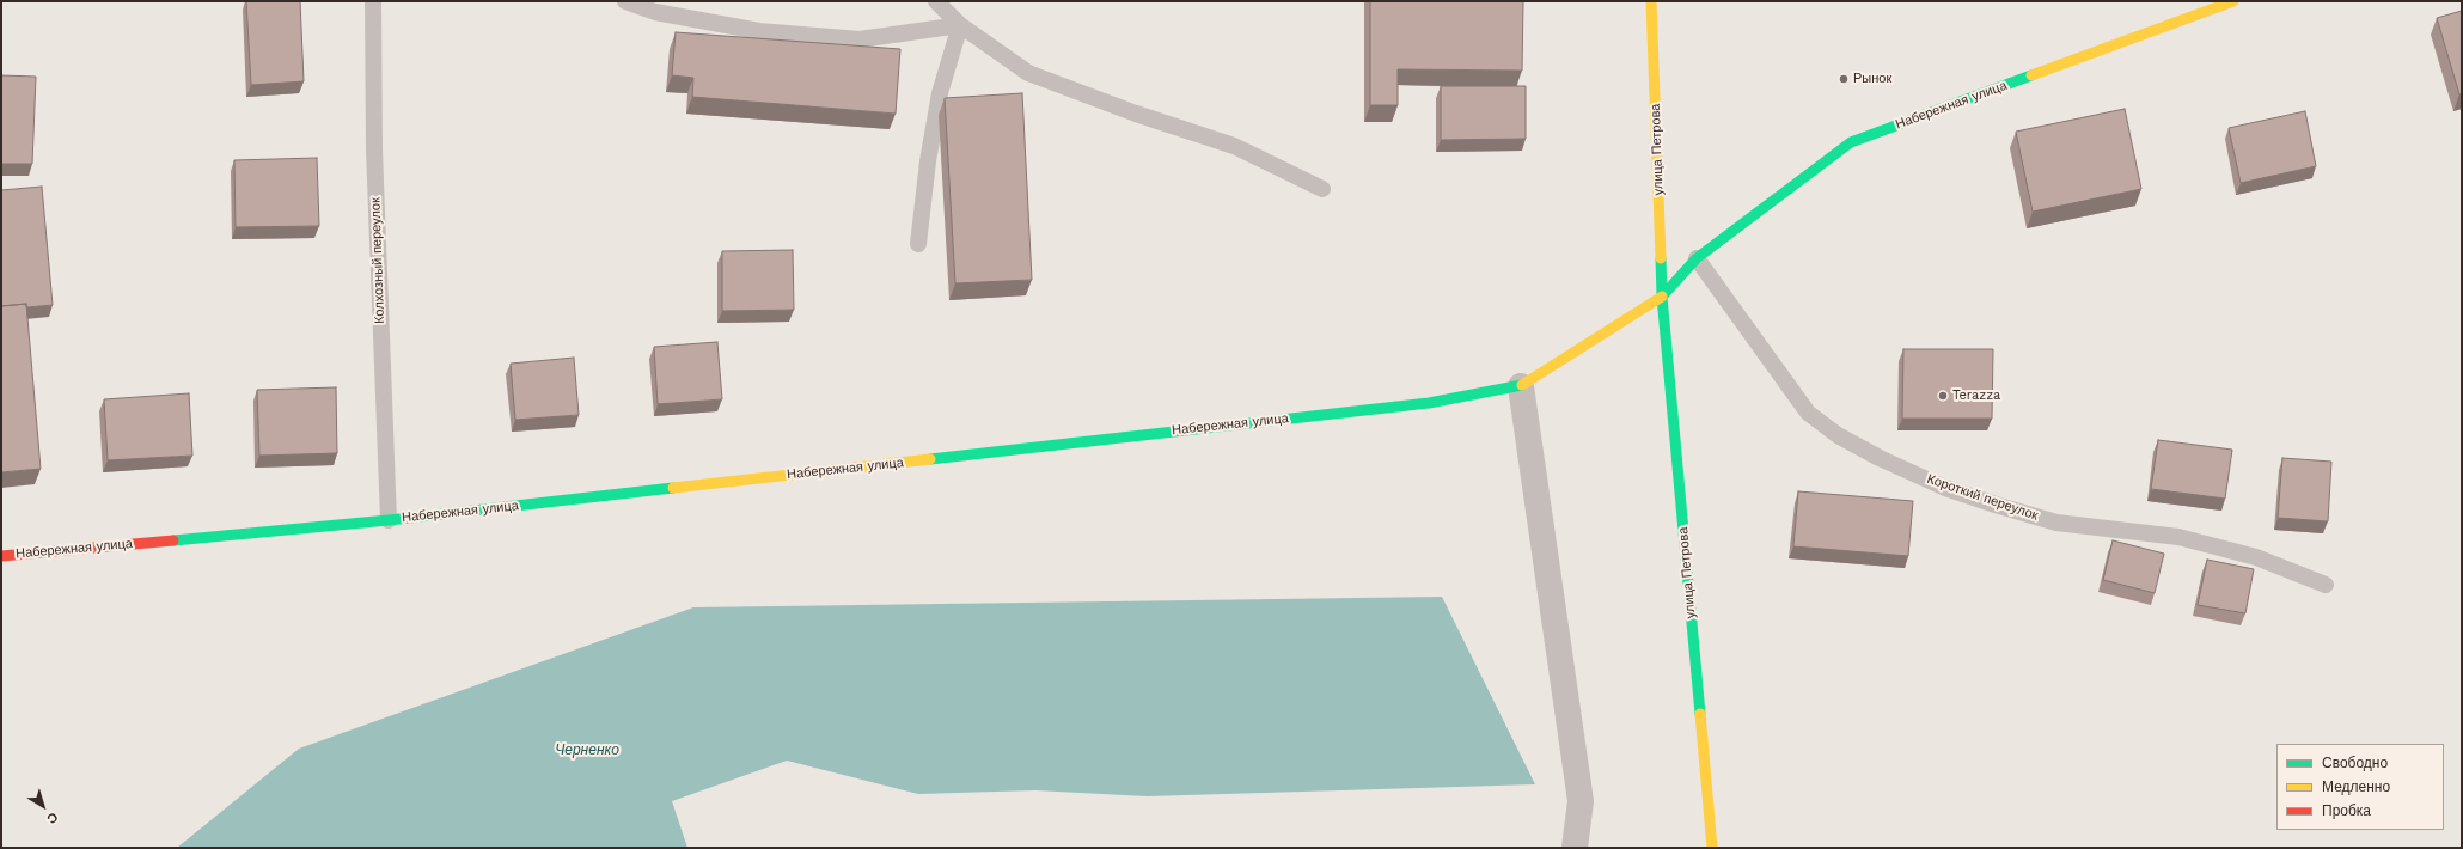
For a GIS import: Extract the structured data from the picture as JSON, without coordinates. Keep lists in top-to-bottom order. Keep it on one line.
{"streets":{"main road":["Набережная улица","улица Петрова"],"lane":["Колхозный переулок","Короткий переулок"]},"crossings":[["Набережная улица","улица Петрова"],["Набережная улица","Колхозный переулок"],["Набережная улица","Короткий переулок"]],"water":["Черненко"],"places":["Рынок","Terazza"],"legend":["Свободно","Медленно","Пробка"],"north":"bottom right"}
